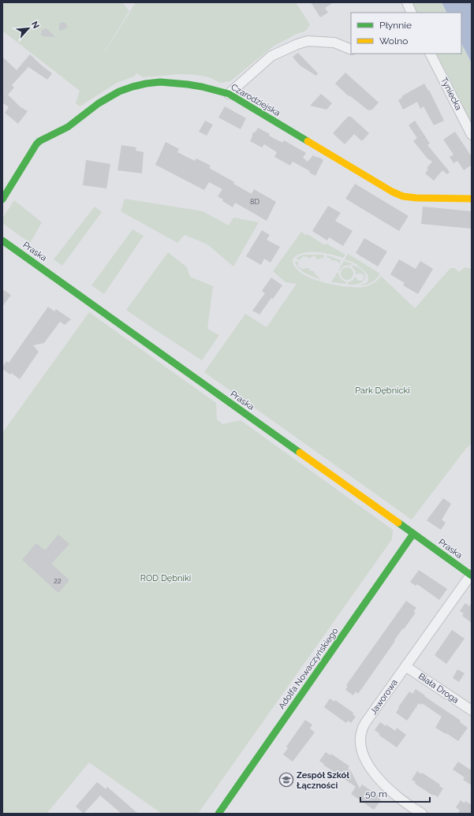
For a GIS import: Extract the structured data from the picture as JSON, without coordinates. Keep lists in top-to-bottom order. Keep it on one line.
{"streets":{"street":["Tyniecka","Czarodziejska","Praska","Adolfa Nowaczyńskiego","Biała Droga","Jaworowa"]},"crossings":[["Praska","Adolfa Nowaczyńskiego"],["Praska","Jaworowa"],["Biała Droga","Jaworowa"]],"parks":["Park Dębnicki","ROD Dębniki"],"places":{"school or university":["Zespół Szkół Łączności"]},"house_numbers":["8D","22"],"legend":["Płynnie","Wolno"],"scale_bar":"50 m","north":"top right"}
